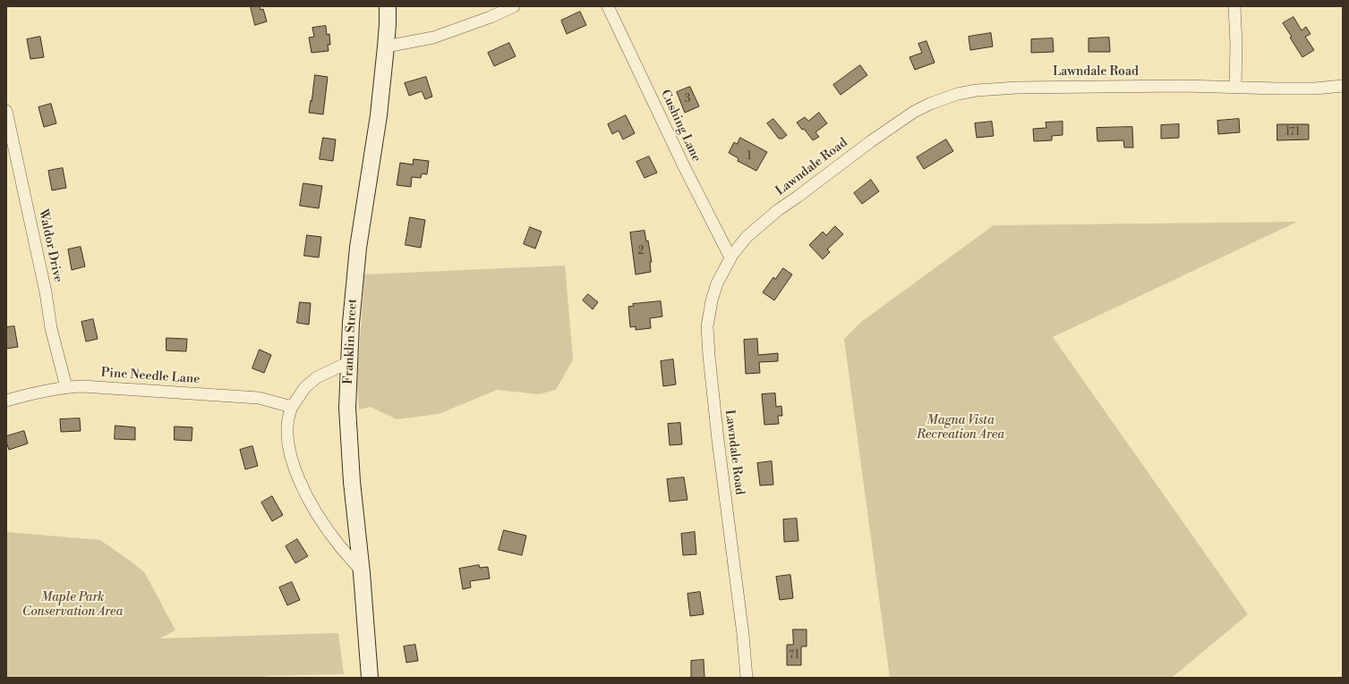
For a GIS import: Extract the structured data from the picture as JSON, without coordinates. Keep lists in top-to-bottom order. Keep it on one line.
{"streets":{"street":["Lawndale Road","Cushing Lane","Waldor Drive","Franklin Street","Pine Needle Lane"]},"crossings":[["Lawndale Road","Cushing Lane"],["Waldor Drive","Pine Needle Lane"]],"parks":["Magna Vista Recreation Area","Maple Park Conservation Area"],"house_numbers":["3","171","1","2","71"]}
